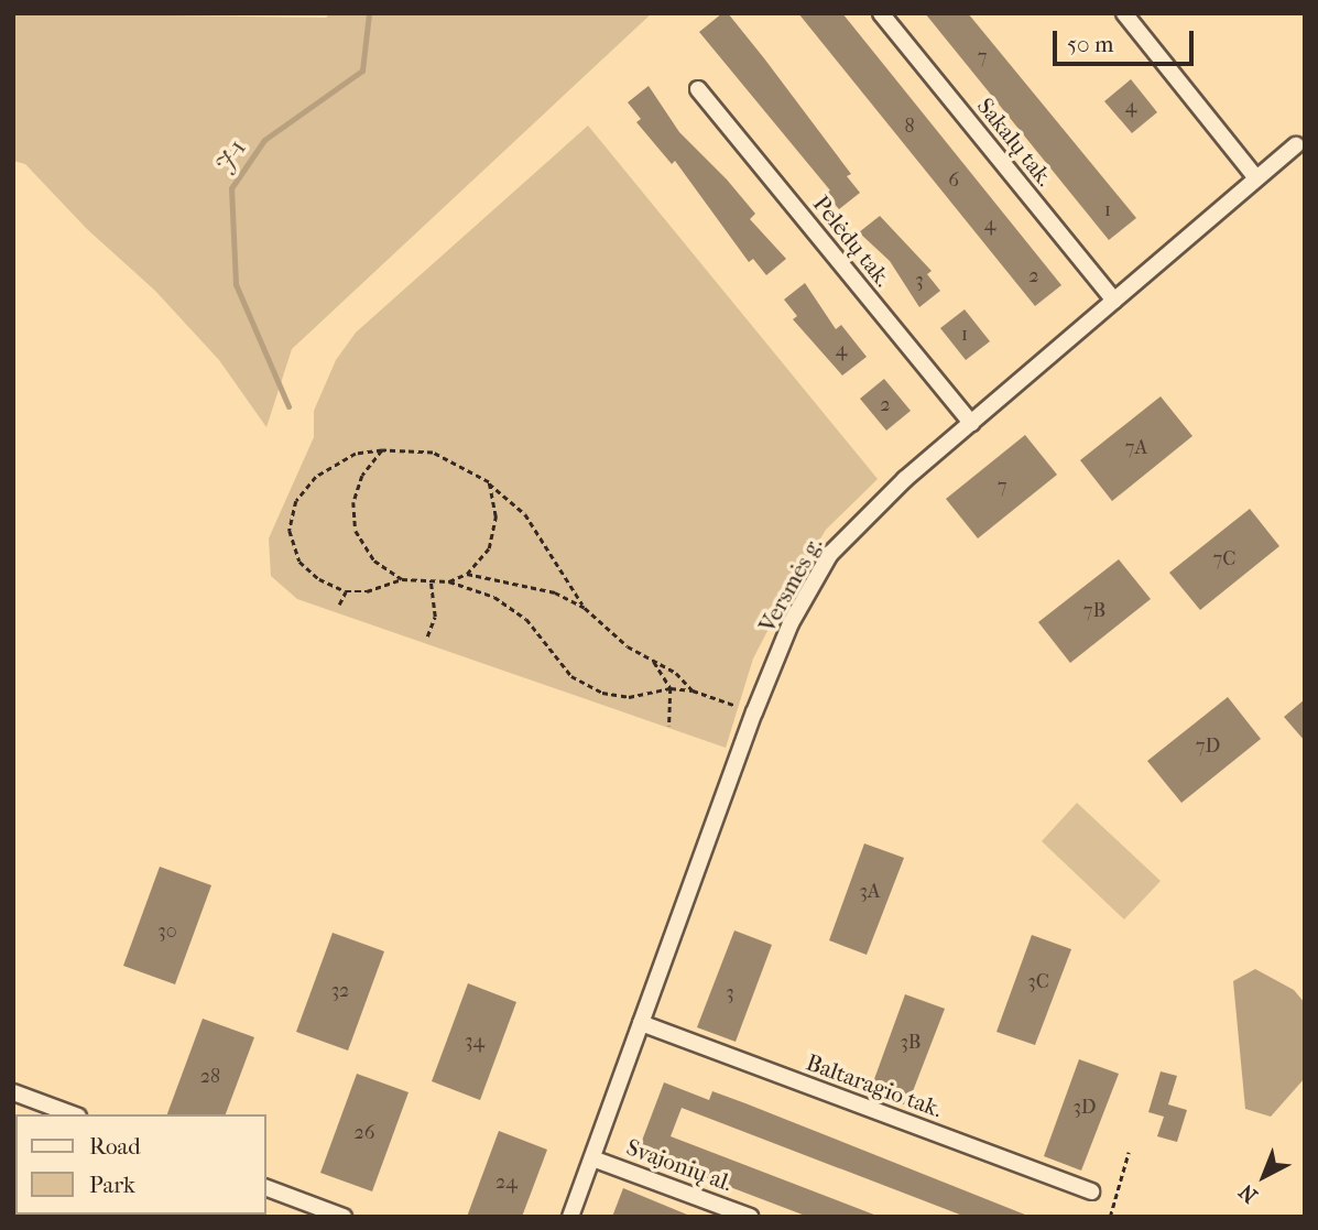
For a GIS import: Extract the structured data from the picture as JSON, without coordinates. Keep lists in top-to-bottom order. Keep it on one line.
{"streets":{"street":["Sakalų tak.","Pelėdų tak.","Versmės g.","Baltaragio tak.","Svajonių al."]},"crossings":[["Sakalų tak.","Versmės g."],["Pelėdų tak.","Versmės g."],["Versmės g.","Baltaragio tak."],["Versmės g.","Svajonių al."]],"water":["J-1"],"house_numbers":["7","4","8","6","1","4","2","3","1","4","2","7A","7","7C","7B","7D","3A","30","3C","32","3","34","3B","28","3D","26","24"],"legend":["Road","Park"],"scale_bar":"50 m","north":"bottom left"}
